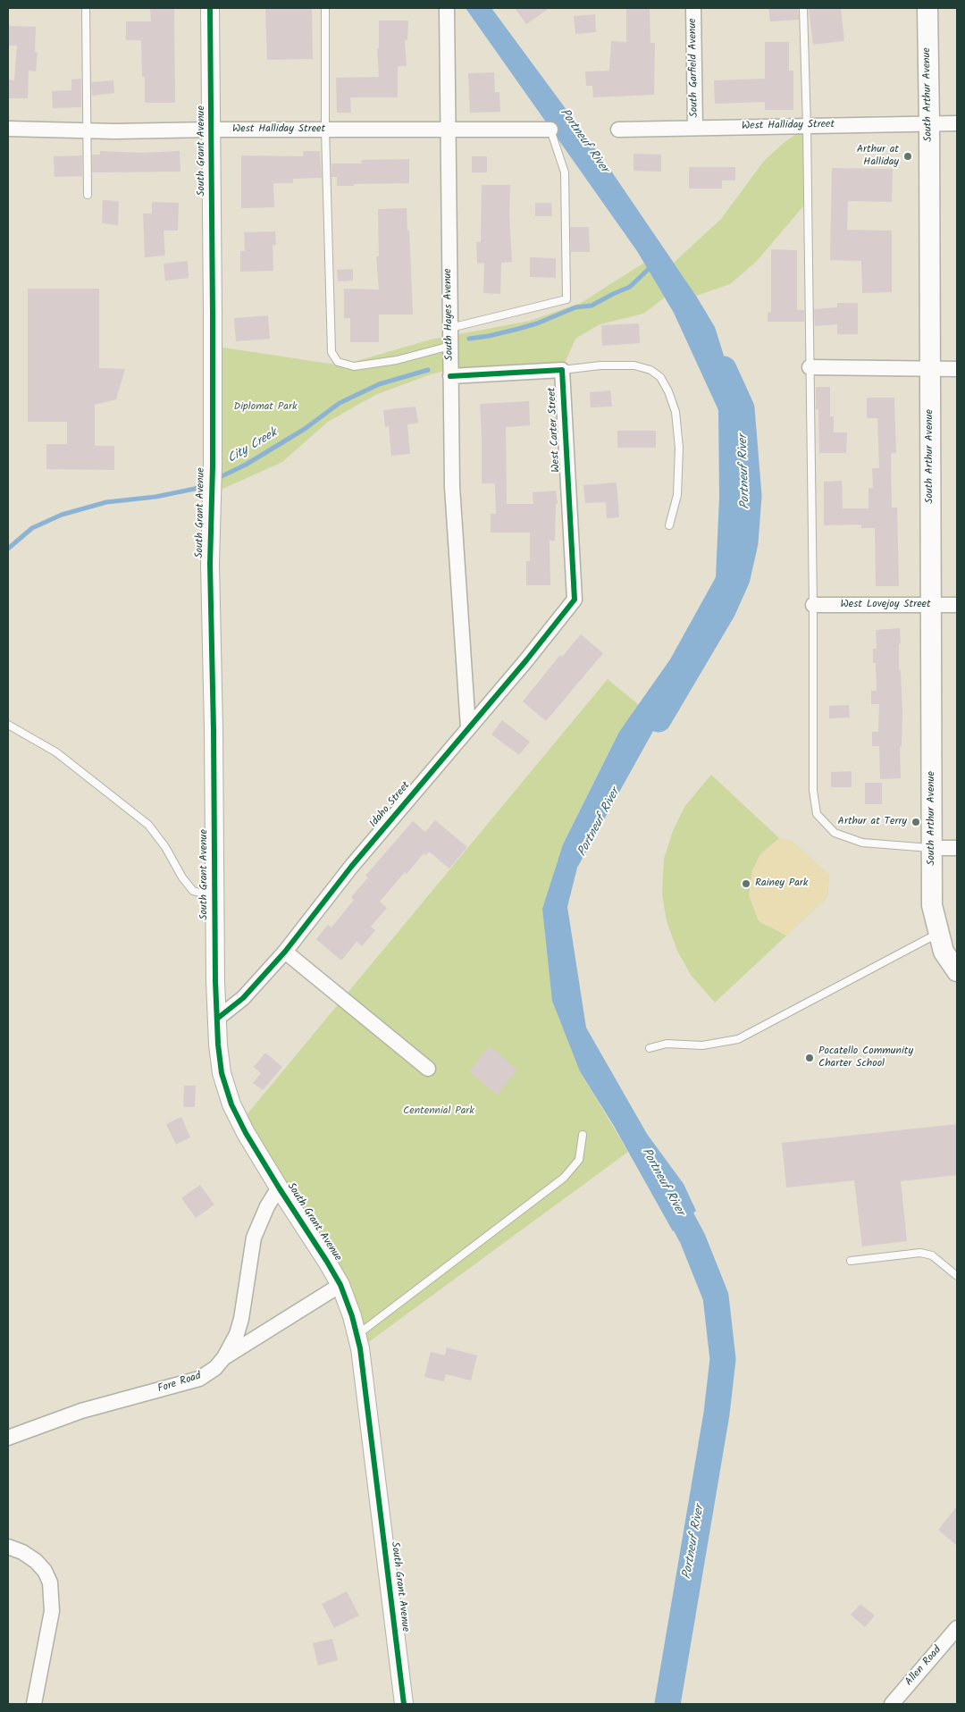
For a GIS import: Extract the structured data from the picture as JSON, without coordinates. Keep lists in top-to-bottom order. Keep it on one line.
{"streets":{"main road":["South Arthur Avenue"],"street":["South Garfield Avenue","West Halliday Street","South Grant Avenue","South Hayes Avenue","West Carter Street","West Lovejoy Street","Idaho Street","Fore Road","Allen Road"]},"crossings":[["South Garfield Avenue","West Halliday Street"],["South Arthur Avenue","West Halliday Street"],["South Arthur Avenue","West Lovejoy Street"],["West Halliday Street","South Grant Avenue"],["West Halliday Street","South Hayes Avenue"],["South Grant Avenue","Idaho Street"],["South Grant Avenue","Fore Road"],["South Hayes Avenue","West Carter Street"],["South Hayes Avenue","Idaho Street"],["West Carter Street","Idaho Street"]],"water":["Portneuf River","City Creek"],"parks":["Diplomat Park","Centennial Park"],"places":["Arthur at Halliday","Arthur at Terry","Rainey Park","Pocatello Community Charter School"]}
